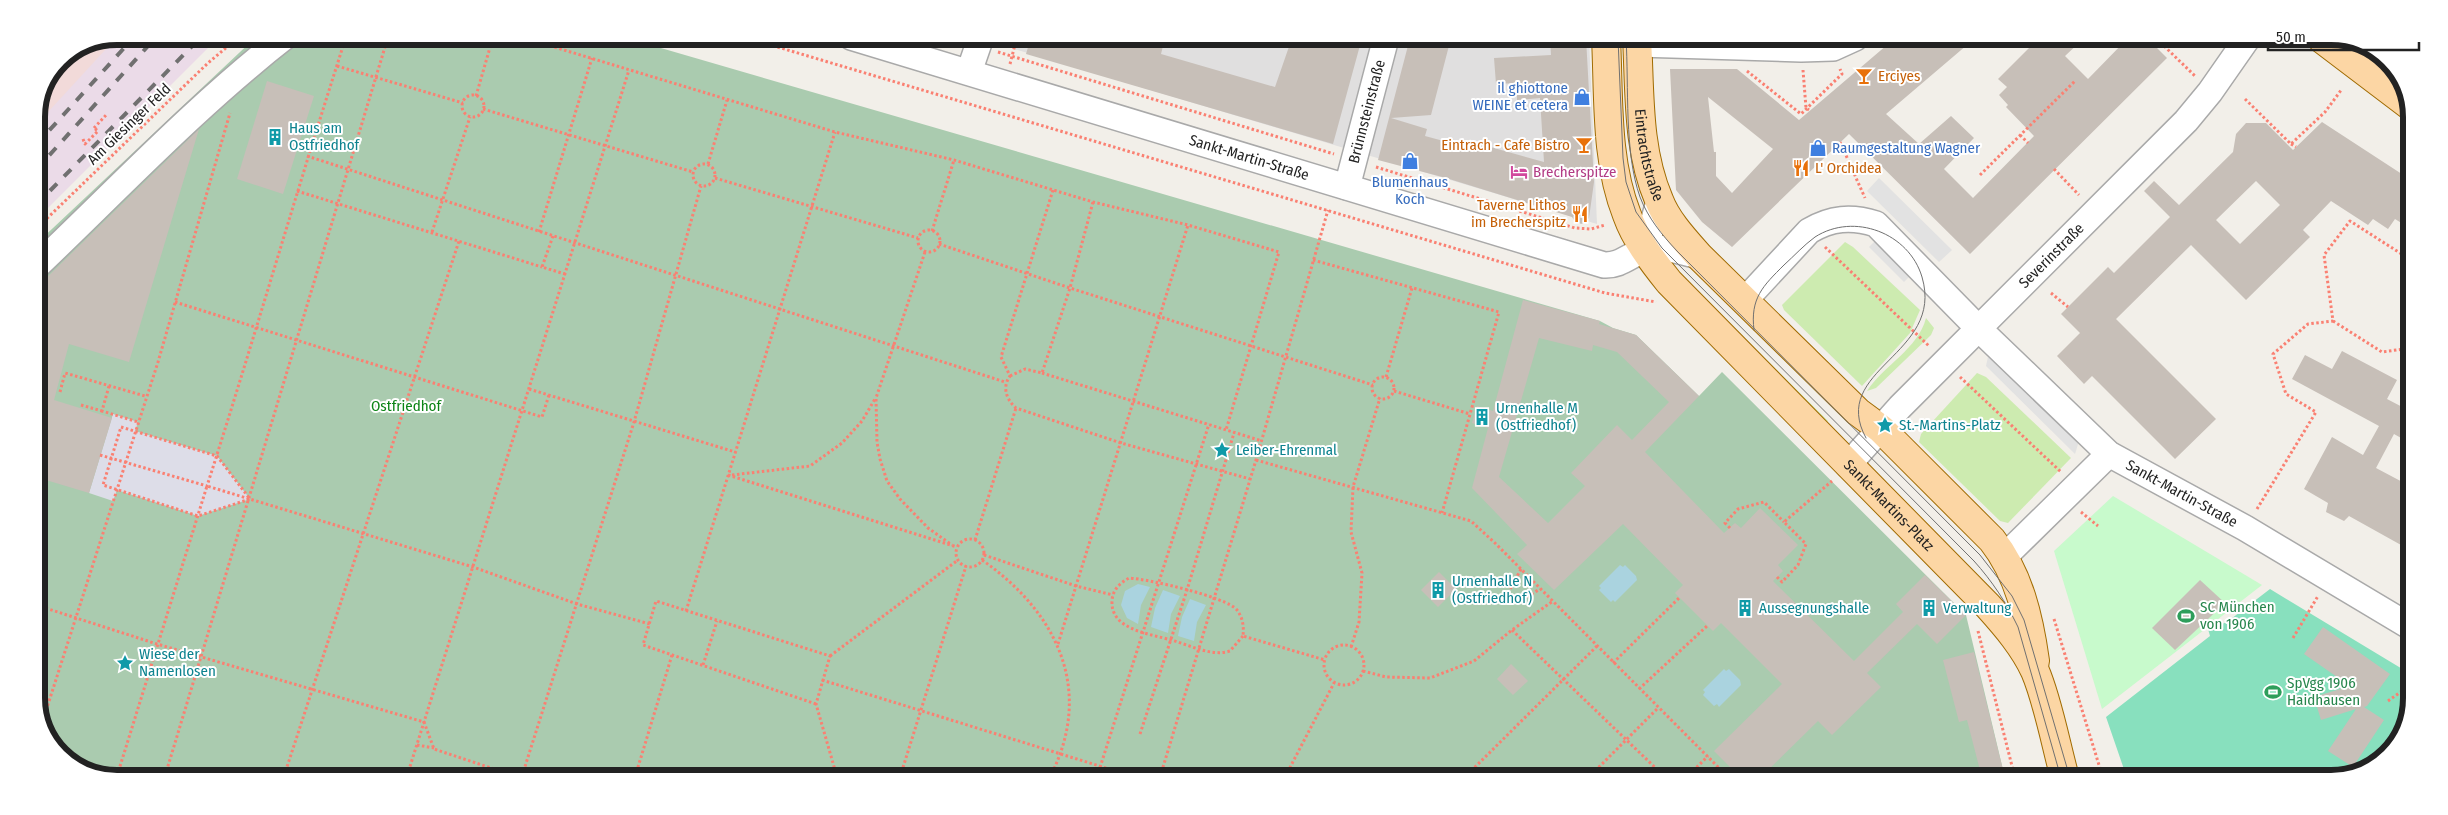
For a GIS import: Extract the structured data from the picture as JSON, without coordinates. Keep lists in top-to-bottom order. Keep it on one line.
{"streets":{"main road":["Eintrachtstraße","Sankt-Martins-Platz"],"street":["Brünnsteinstraße","Sankt-Martin-Straße","Severinstraße"],"path":["Am Giesinger Feld"]},"crossings":[["Brünnsteinstraße","Sankt-Martin-Straße"],["Sankt-Martin-Straße","Severinstraße"],["Sankt-Martin-Straße","Sankt-Martins-Platz"],["Severinstraße","Sankt-Martins-Platz"]],"parks":["Ostfriedhof"],"places":{"bar":["Erciyes","Eintrach - Cafe Bistro"],"shop":["il ghiottone WEINE et cetera","Raumgestaltung Wagner","Blumenhaus Koch"],"building":["Haus am Ostfriedhof","Urnenhalle M (Ostfriedhof)","Urnenhalle N (Ostfriedhof)","Aussegnungshalle","Verwaltung"],"restaurant":["L' Orchidea","Taverne Lithos im Brecherspitz"],"hotel":["Brecherspitze"],"place":["St.-Martins-Platz","Leiber-Ehrenmal","Wiese der Namenlosen"],"sports":["SC München von 1906","SpVgg 1906 Haidhausen"]},"scale_bar":"50 m"}
